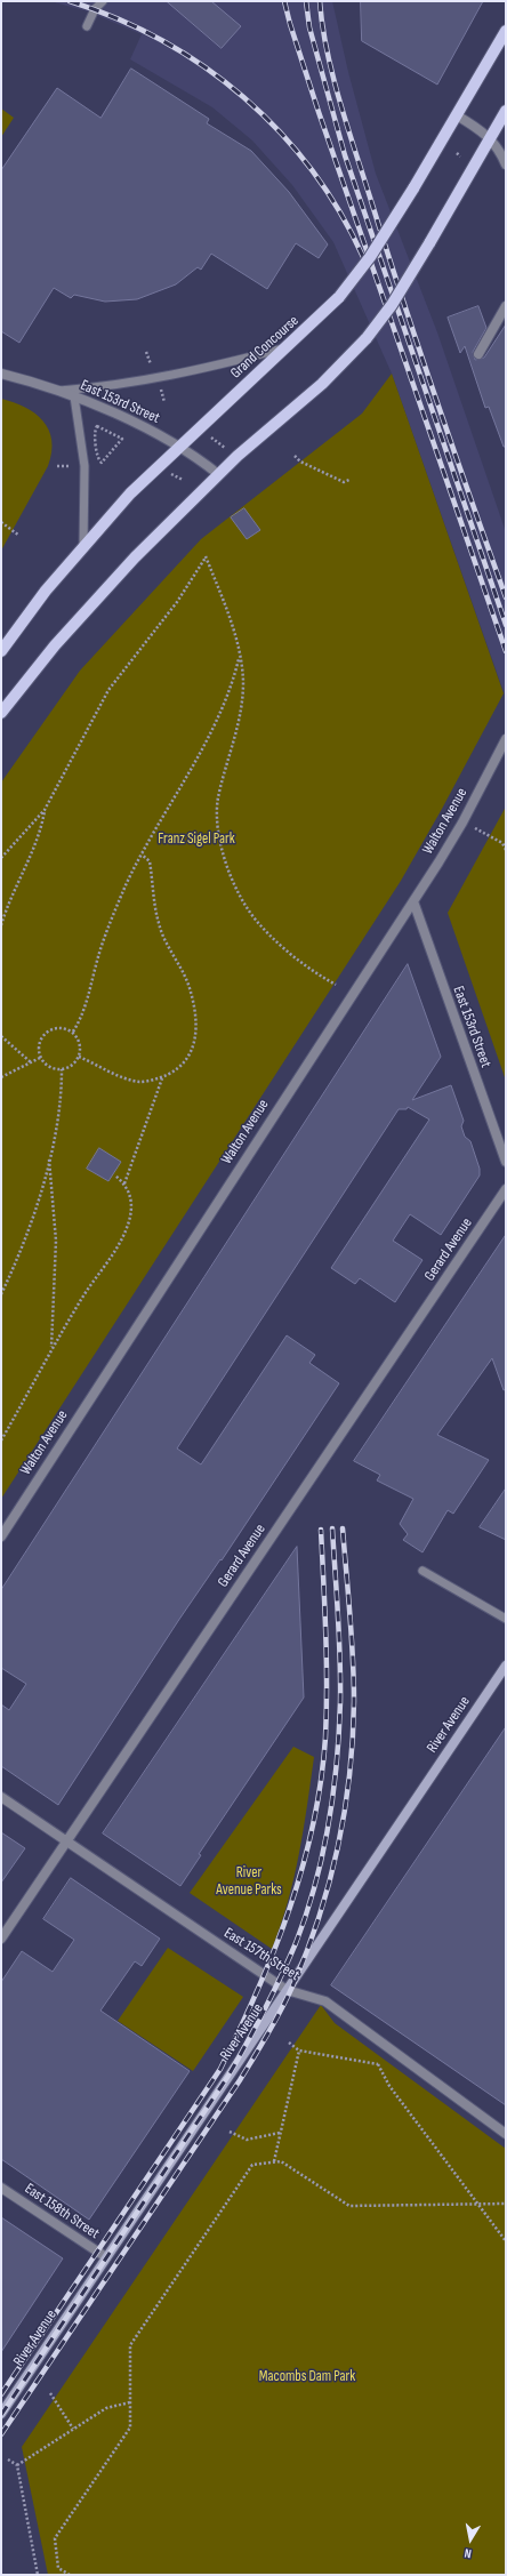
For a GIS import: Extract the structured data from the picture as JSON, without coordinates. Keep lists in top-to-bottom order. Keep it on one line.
{"streets":{"main road":["Grand Concourse","River Avenue"],"street":["East 153rd Street","Walton Avenue","Gerard Avenue","East 157th Street","East 158th Street"]},"crossings":[["Grand Concourse","East 153rd Street"],["East 153rd Street","Walton Avenue"],["Gerard Avenue","East 157th Street"],["River Avenue","East 157th Street"],["River Avenue","East 158th Street"]],"parks":["Franz Sigel Park","River Avenue Parks","Macombs Dam Park"],"north":"bottom"}
